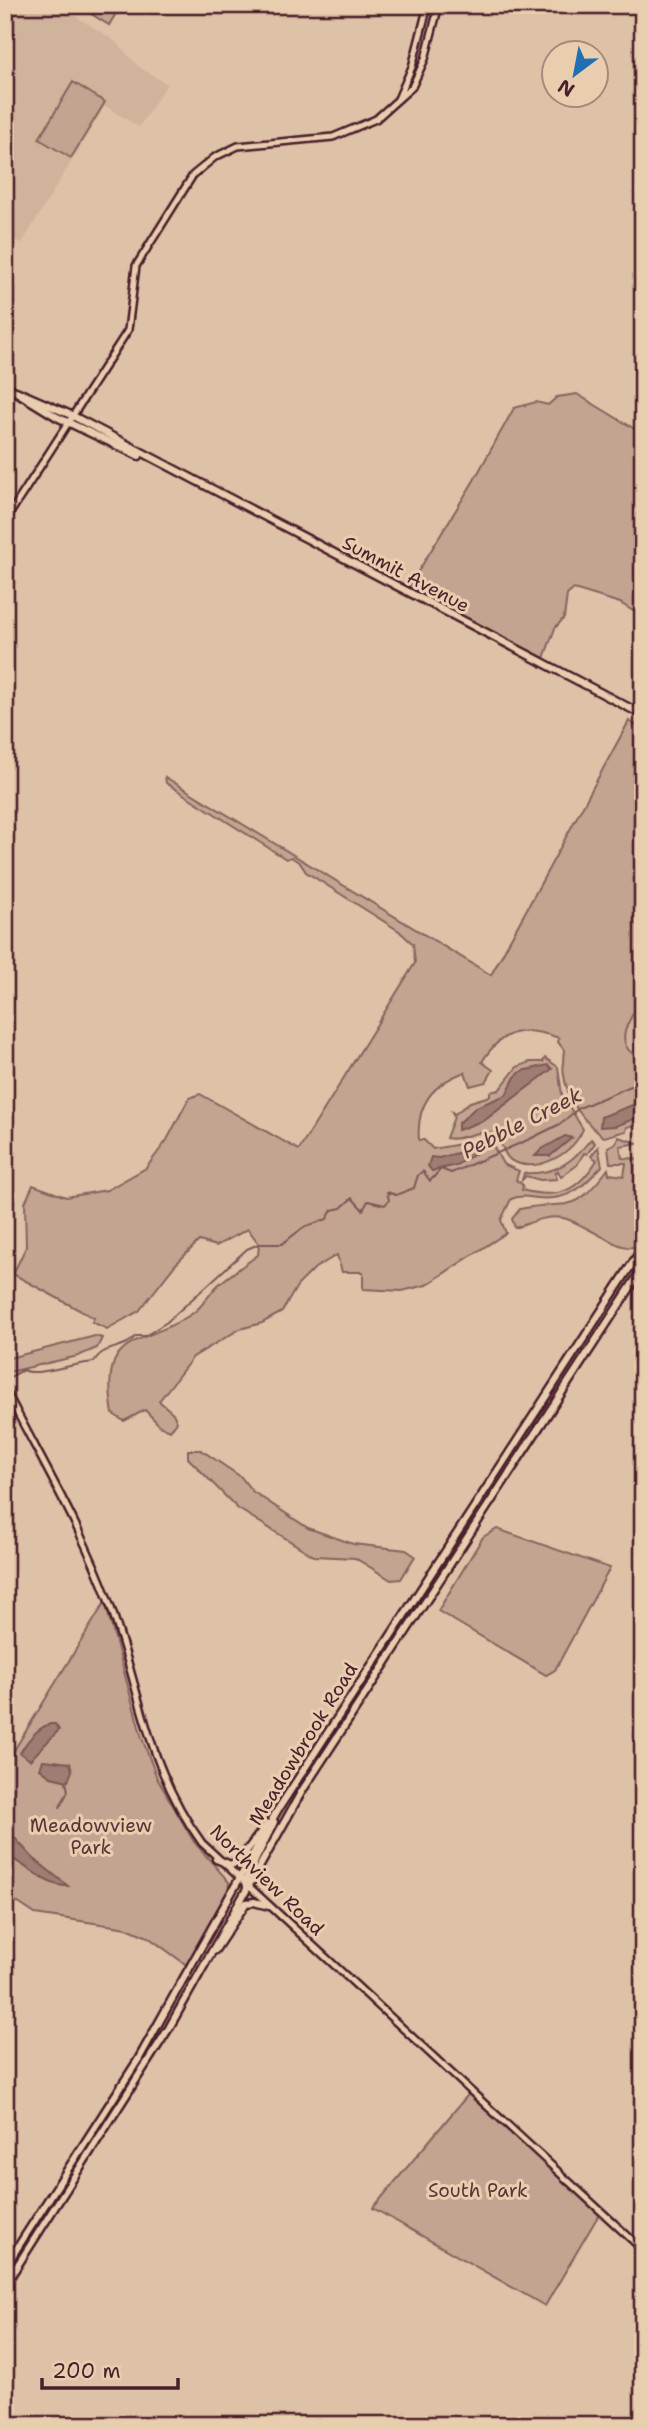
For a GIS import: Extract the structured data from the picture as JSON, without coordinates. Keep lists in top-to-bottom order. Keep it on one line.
{"streets":{"main road":["Summit Avenue","Meadowbrook Road"],"street":["Northview Road"]},"crossings":[["Meadowbrook Road","Northview Road"]],"water":["Pebble Creek"],"parks":["Meadowview Park","South Park"],"scale_bar":"200 m","north":"bottom left"}
